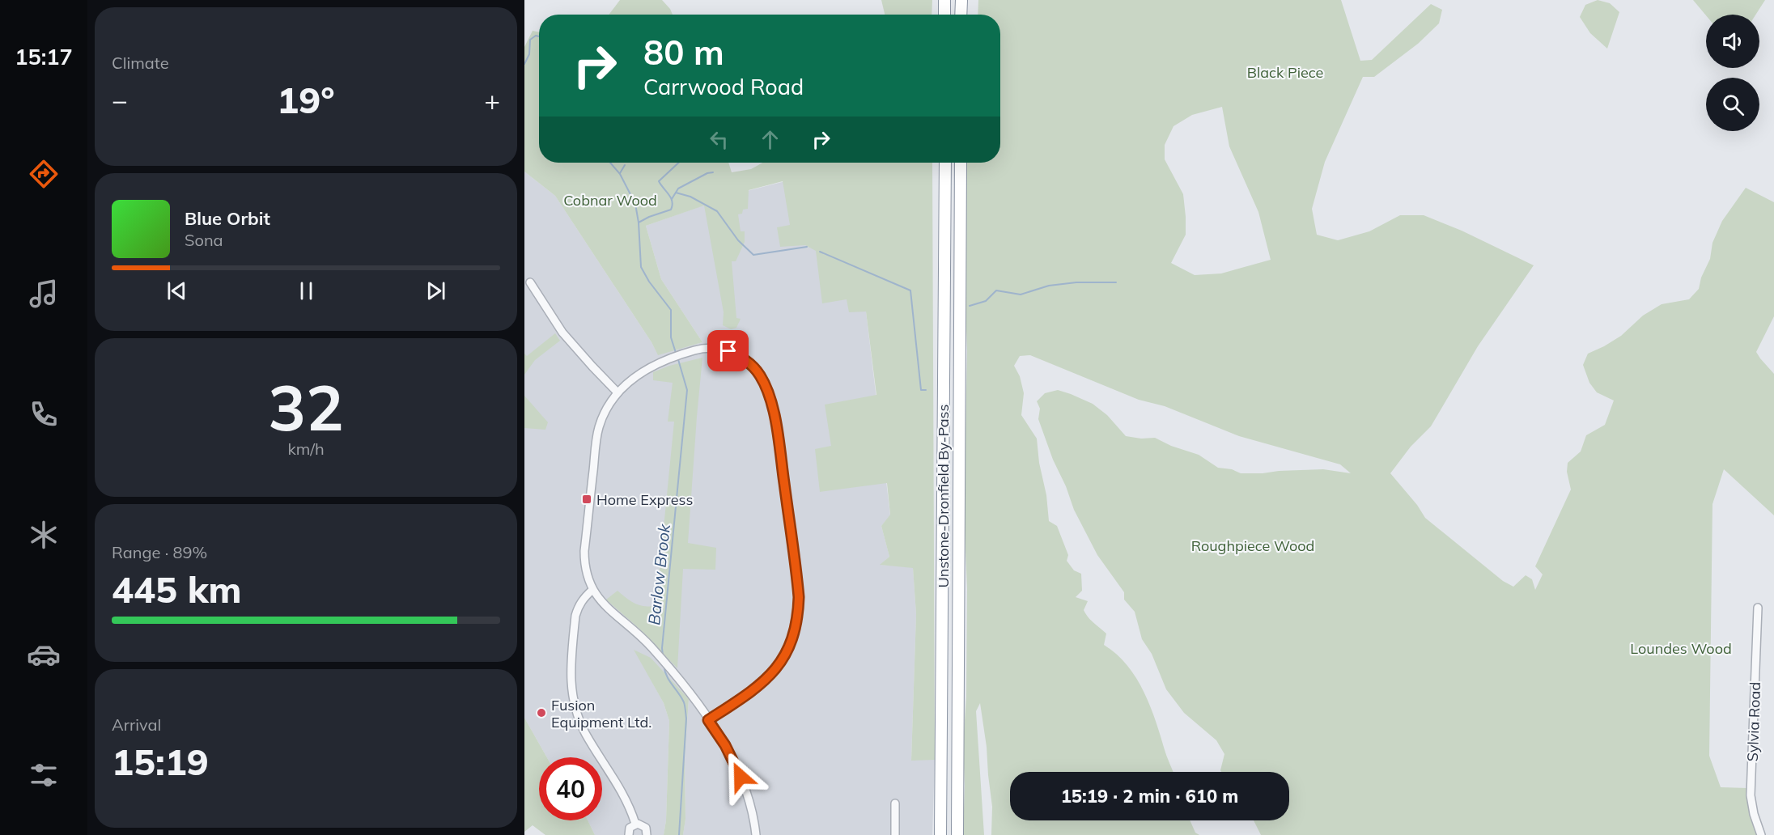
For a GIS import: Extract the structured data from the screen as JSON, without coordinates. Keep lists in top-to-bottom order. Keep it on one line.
{"streets":{"highway":["Unstone-Dronfield By-Pass"],"street":["Sylvia Road"]},"water":["Barlow Brook"],"parks":["Black Piece","Cobnar Wood","Roughpiece Wood","Loundes Wood"],"places":{"transit":["Home Express"],"other":["Fusion Equipment Ltd."]},"page":{"tabs":"15:17","tile":["Climate",["32","km/h"],["Range · 89%","445 km"],["Arrival","15:19"]],"turn":["80 m","Carrwood Road"],"heat":["−","19°","+"],"song":["Blue Orbit","Sona"],"limit":"40","trip":"15:19 · 2 min · 610 m"}}
